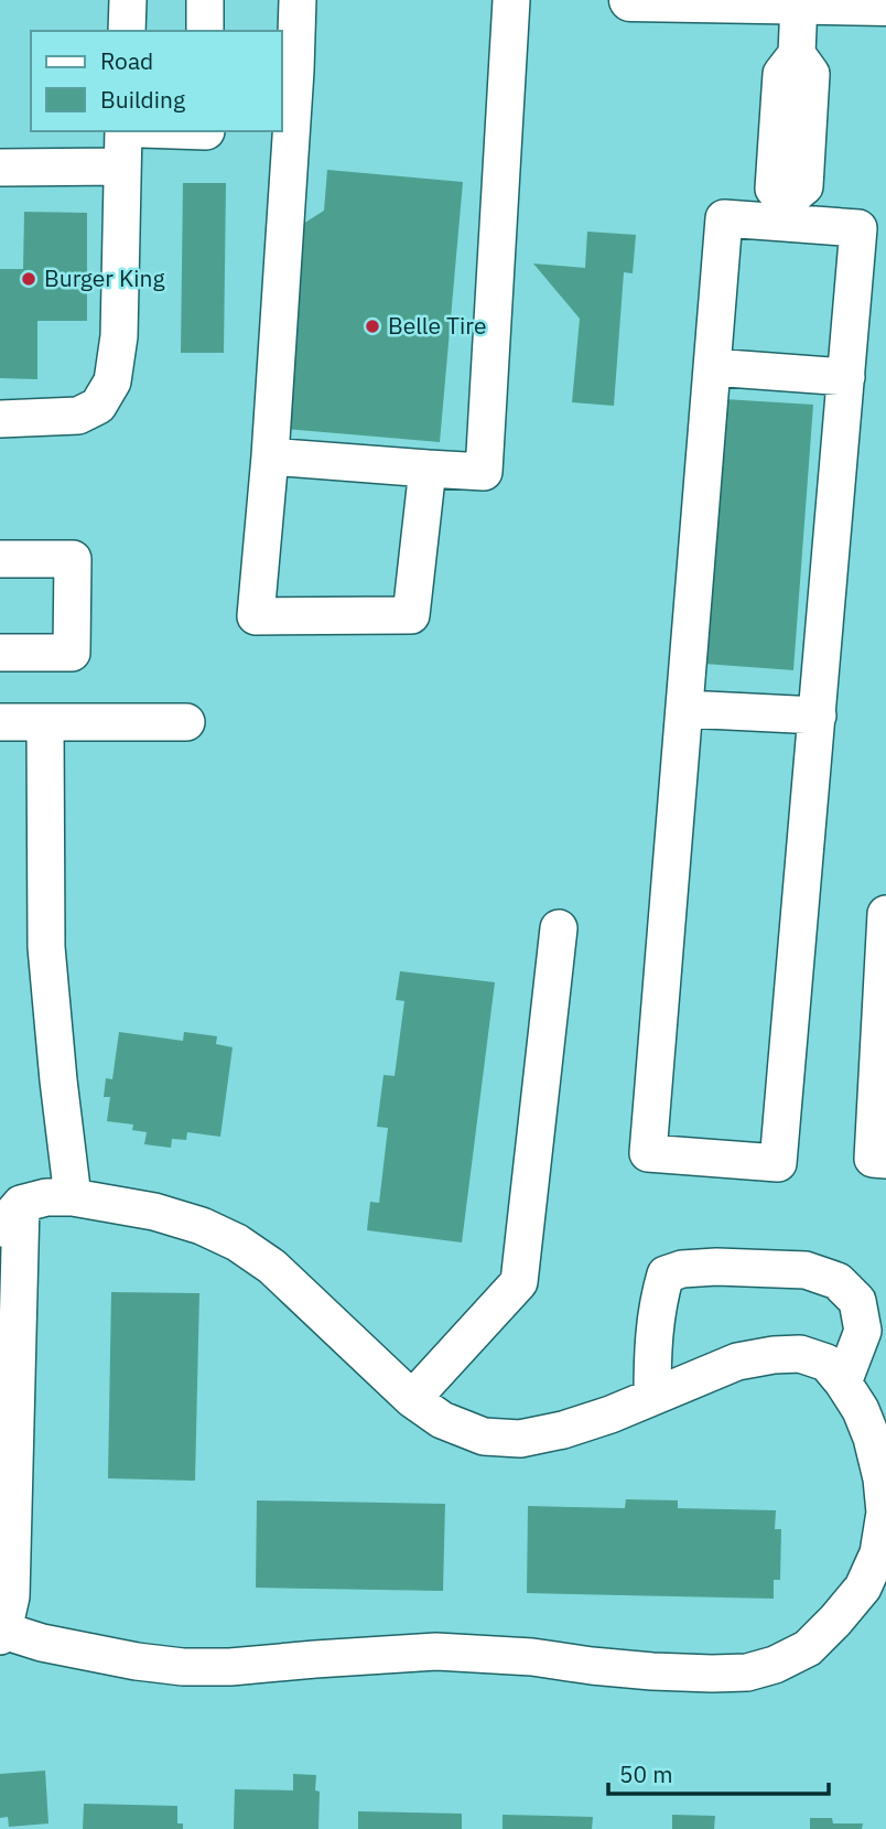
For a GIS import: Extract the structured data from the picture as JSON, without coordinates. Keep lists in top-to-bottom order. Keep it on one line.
{"places":["Burger King","Belle Tire"],"legend":["Road","Building"],"scale_bar":"50 m"}
